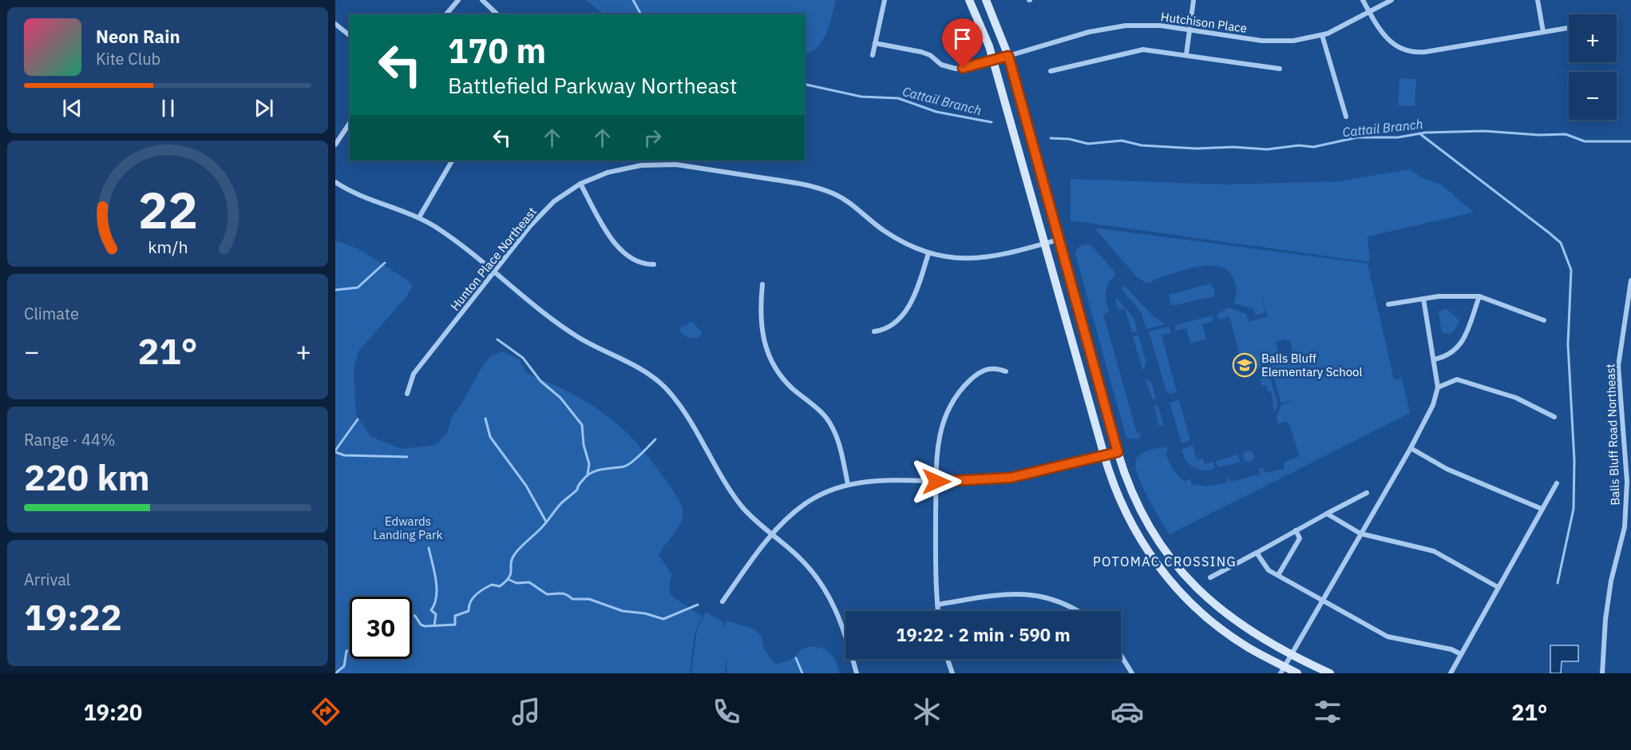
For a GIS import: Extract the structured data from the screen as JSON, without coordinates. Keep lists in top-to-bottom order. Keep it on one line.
{"streets":{"street":["Hutchison Place","Hunton Place Northeast","Balls Bluff Road Northeast"]},"districts":["POTOMAC CROSSING"],"water":["Cattail Branch"],"parks":["Edwards Landing Park"],"places":{"school or university":["Balls Bluff Elementary School"]},"page":{"map_buttons":["+","−"],"turn":["170 m","Battlefield Parkway Northeast"],"song":["Neon Rain","Kite Club"],"tile":["Climate",["Range · 44%","220 km"],["Arrival","19:22"]],"heat":["−","21°","+"],"limit":"30","trip":"19:22 · 2 min · 590 m","tabs":["19:20","21°"],"gauge":["22","km/h"]}}
